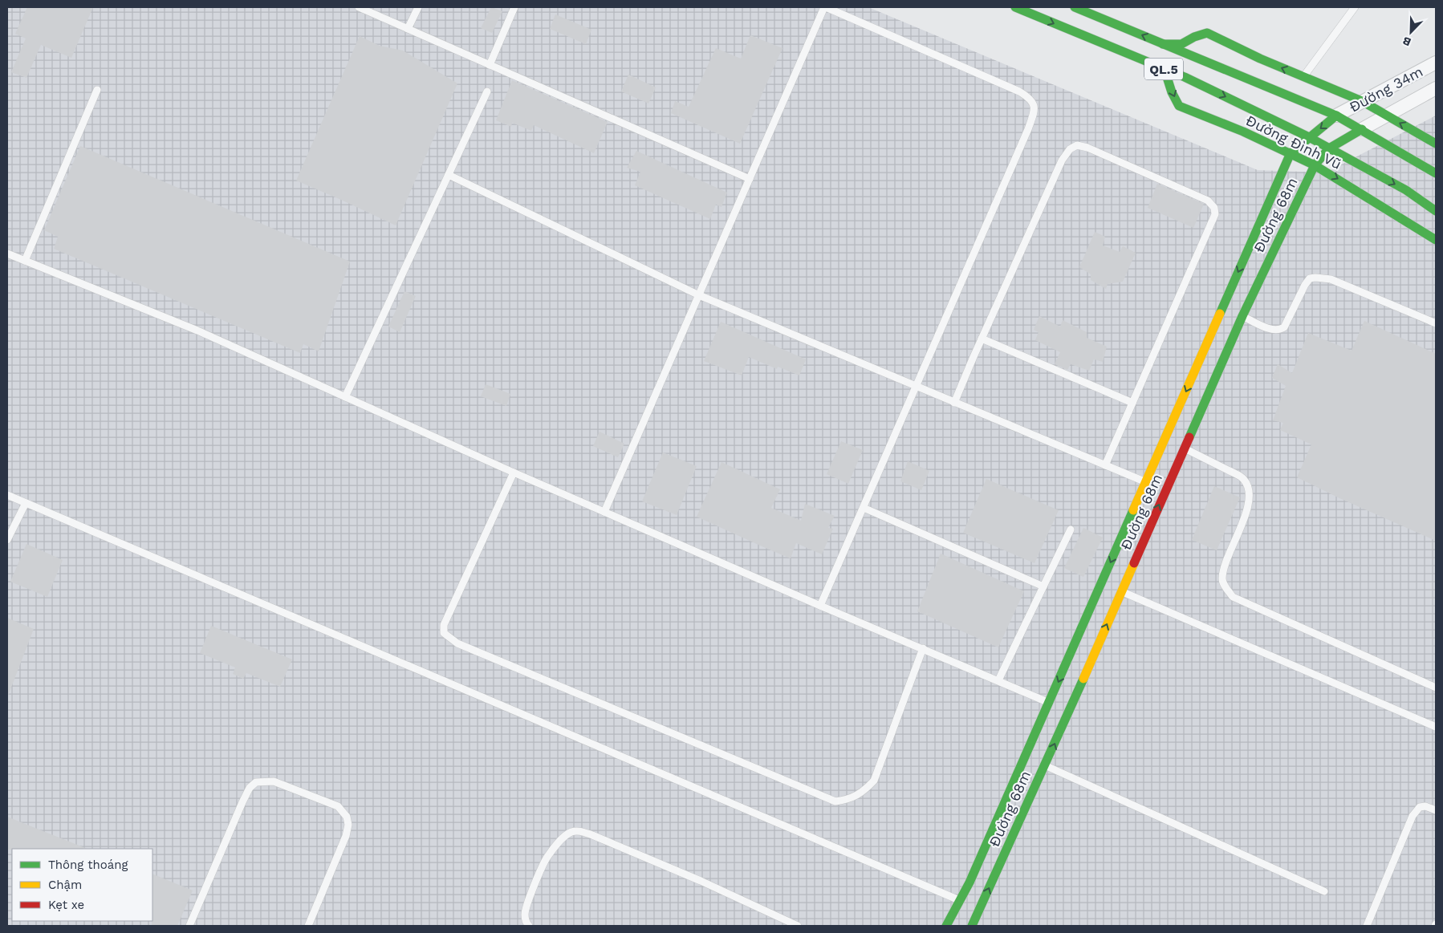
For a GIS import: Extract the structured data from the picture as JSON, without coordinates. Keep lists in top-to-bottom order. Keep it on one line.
{"streets":{"main road":["QL.5","Đường Đình Vũ","Đường 68m"],"street":["Đường 34m"]},"crossings":[["QL.5","Đường 34m"],["Đường Đình Vũ","Đường 68m"]],"legend":["Thông thoáng","Chậm","Kẹt xe"],"north":"bottom left"}
